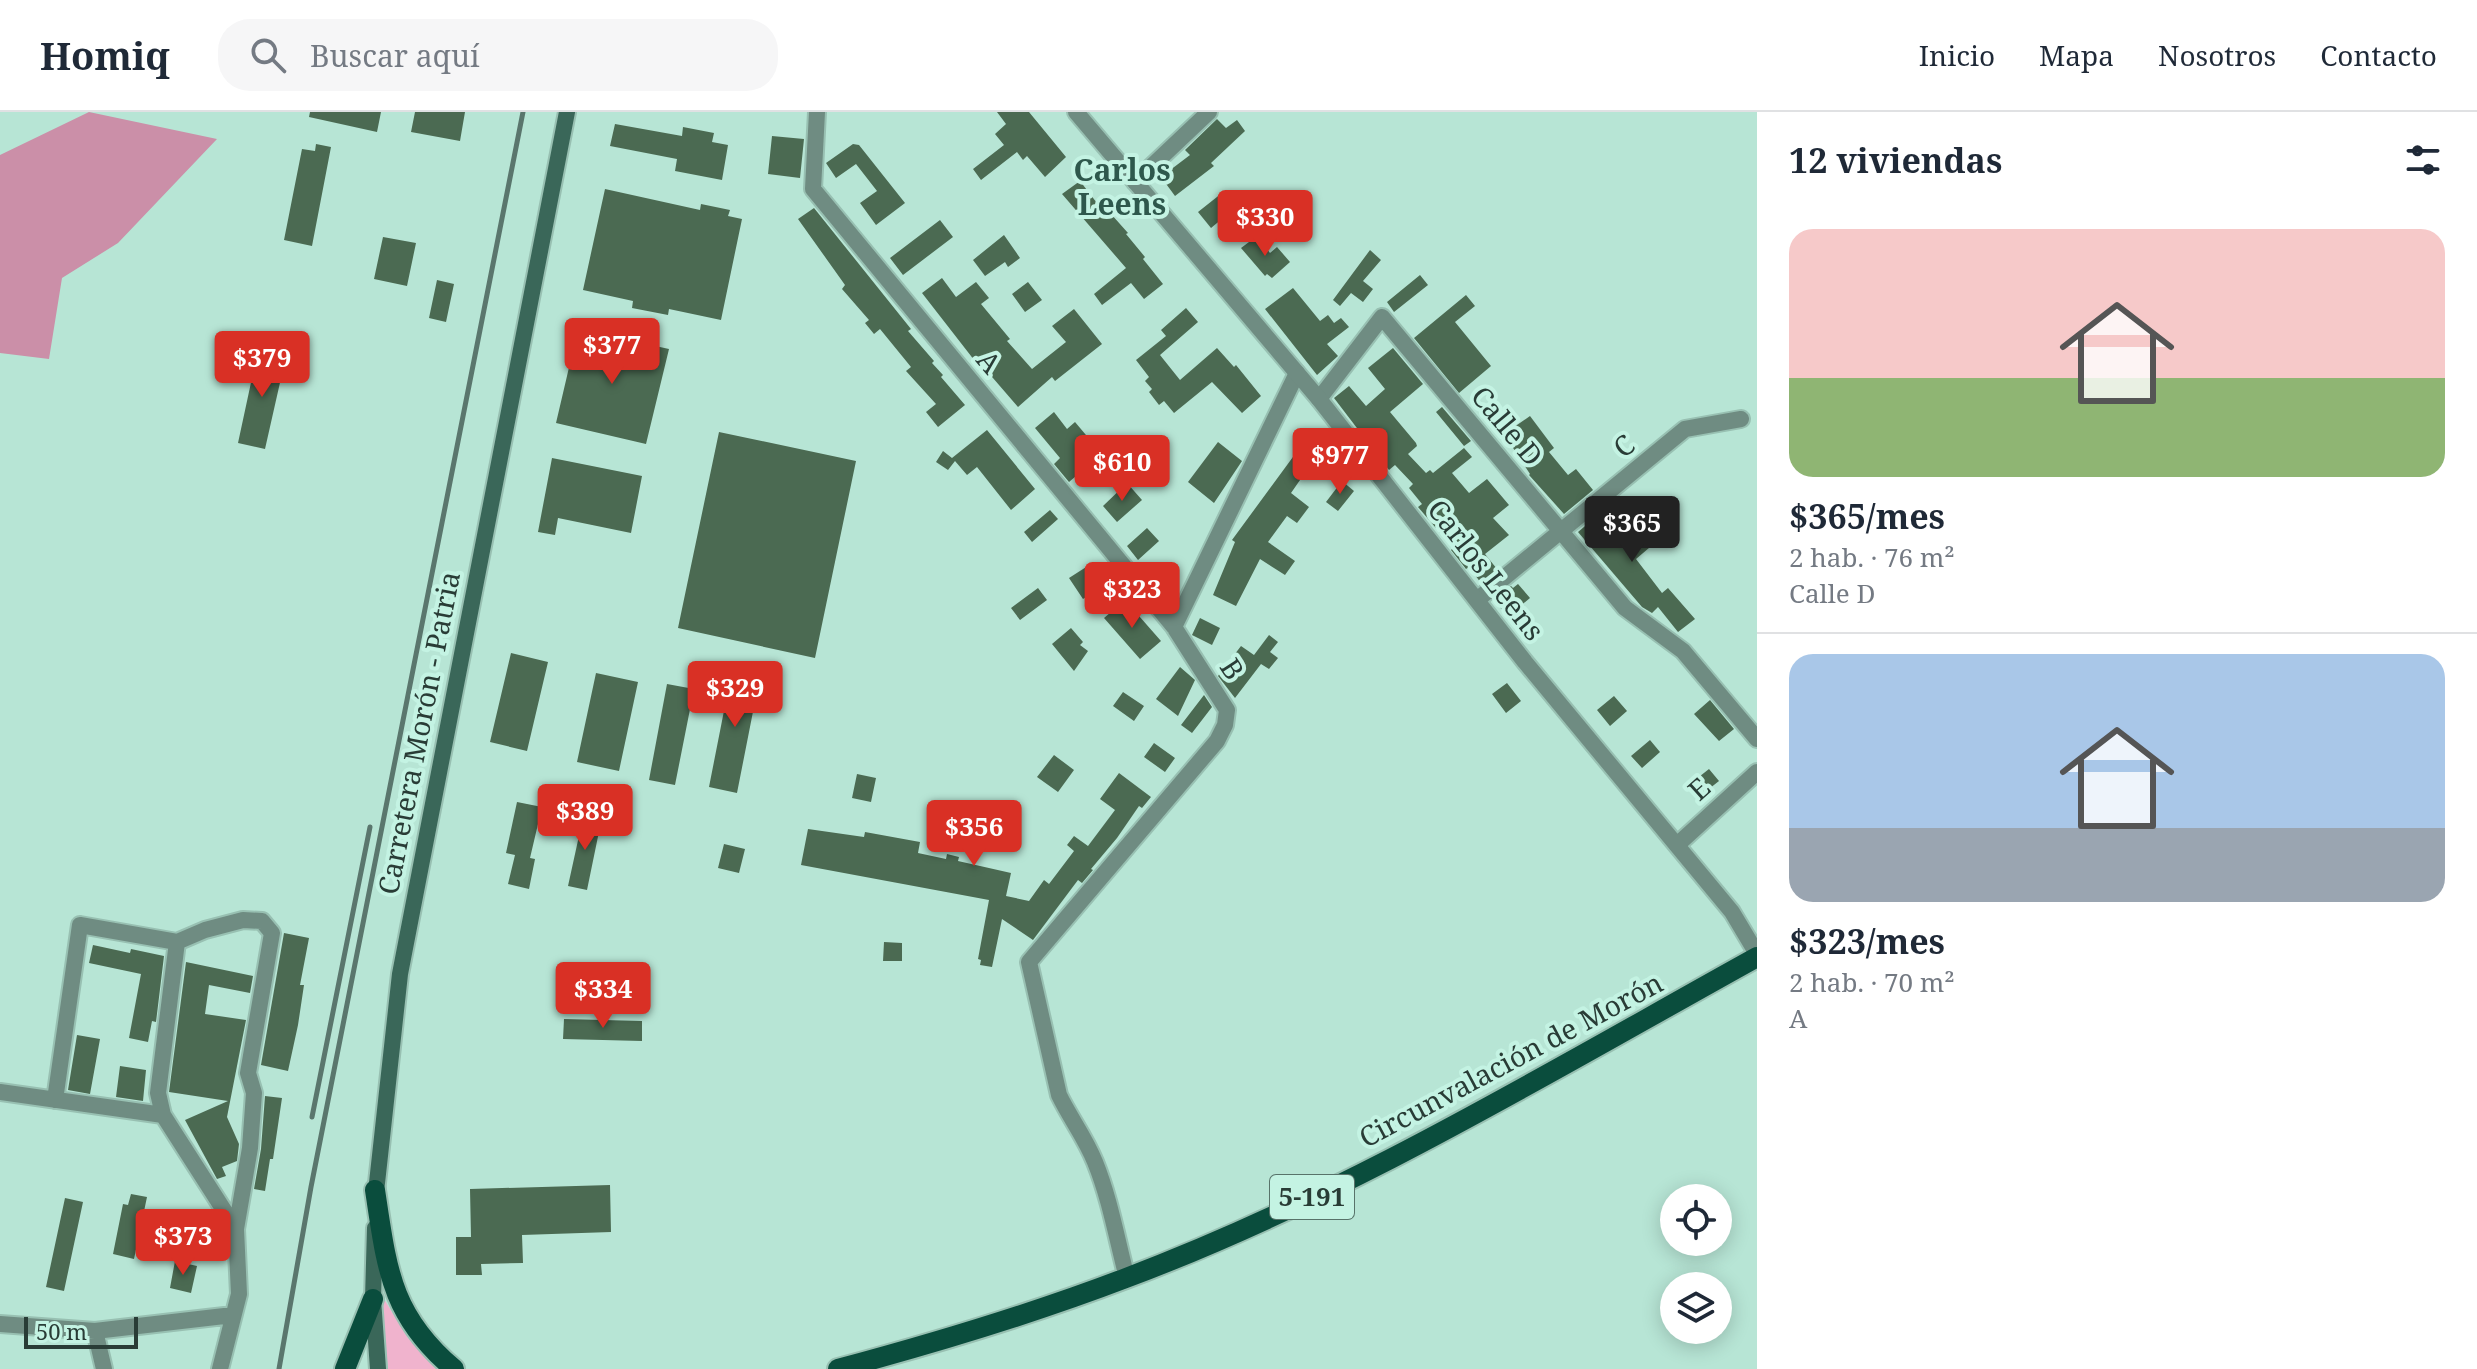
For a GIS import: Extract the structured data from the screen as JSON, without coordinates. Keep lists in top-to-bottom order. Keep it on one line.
{"streets":{"main road":["Carretera Morón - Patria","Circunvalación de Morón","5-191"],"street":["A","Calle D","C","Carlos Leens","B","E"]},"crossings":[["A","B"],["Calle D","C"],["Calle D","Carlos Leens"],["C","Carlos Leens"],["Carlos Leens","E"],["Carlos Leens","Circunvalación de Morón"],["B","Circunvalación de Morón"]],"districts":["Carlos Leens"],"scale_bar":"50 m","page":{"header":"Homiq","search":"Buscar aquí","nav":["Inicio","Mapa","Nosotros","Contacto"],"heading":"12 viviendas","price":["$330","$377","$379","$977","$610","$365","$323","$329","$389","$356","$334","$373"],"list":[{"name":"$365/mes","note":"2 hab. · 76 m² · Calle D"},{"name":"$323/mes","note":"2 hab. · 70 m² · A"}],"scale":"50 m"}}
